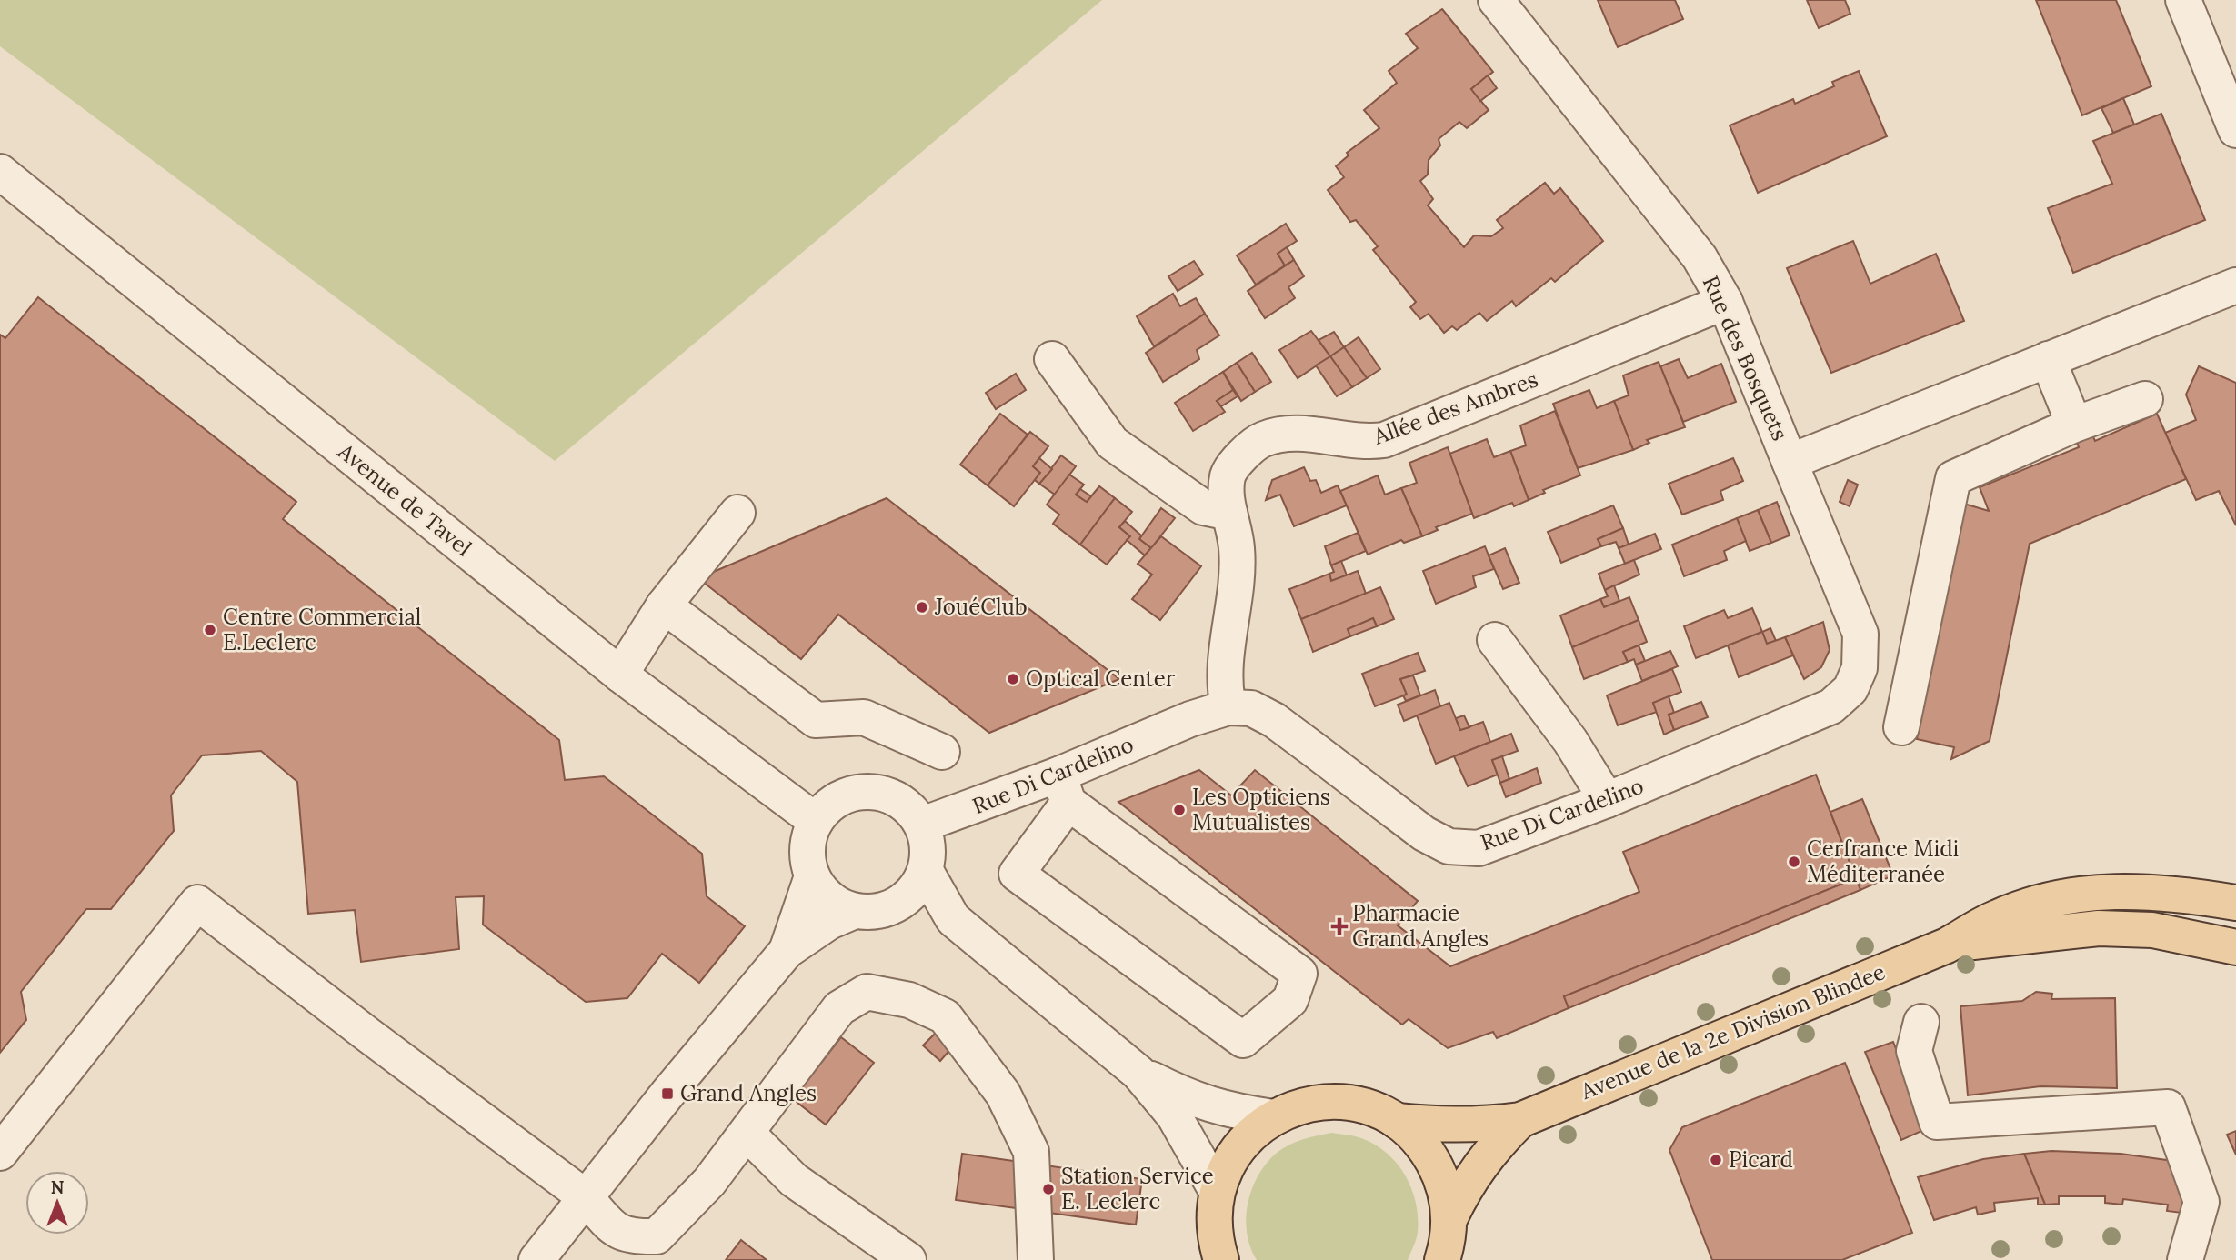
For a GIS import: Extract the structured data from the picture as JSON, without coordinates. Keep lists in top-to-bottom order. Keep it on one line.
{"streets":{"main road":["Avenue de la 2e Division Blindee"],"street":["Rue des Bosquets","Allée des Ambres","Avenue de Tavel","Rue Di Cardelino"]},"crossings":[["Rue des Bosquets","Allée des Ambres"],["Rue des Bosquets","Rue Di Cardelino"],["Allée des Ambres","Rue Di Cardelino"],["Avenue de Tavel","Rue Di Cardelino"]],"places":{"other":["JouéClub","Centre Commercial E.Leclerc","Optical Center","Les Opticiens Mutualistes","Cerfrance Midi Méditerranée","Picard","Station Service E. Leclerc"],"health":["Pharmacie Grand Angles"],"transit":["Grand Angles"]},"north":"top"}
